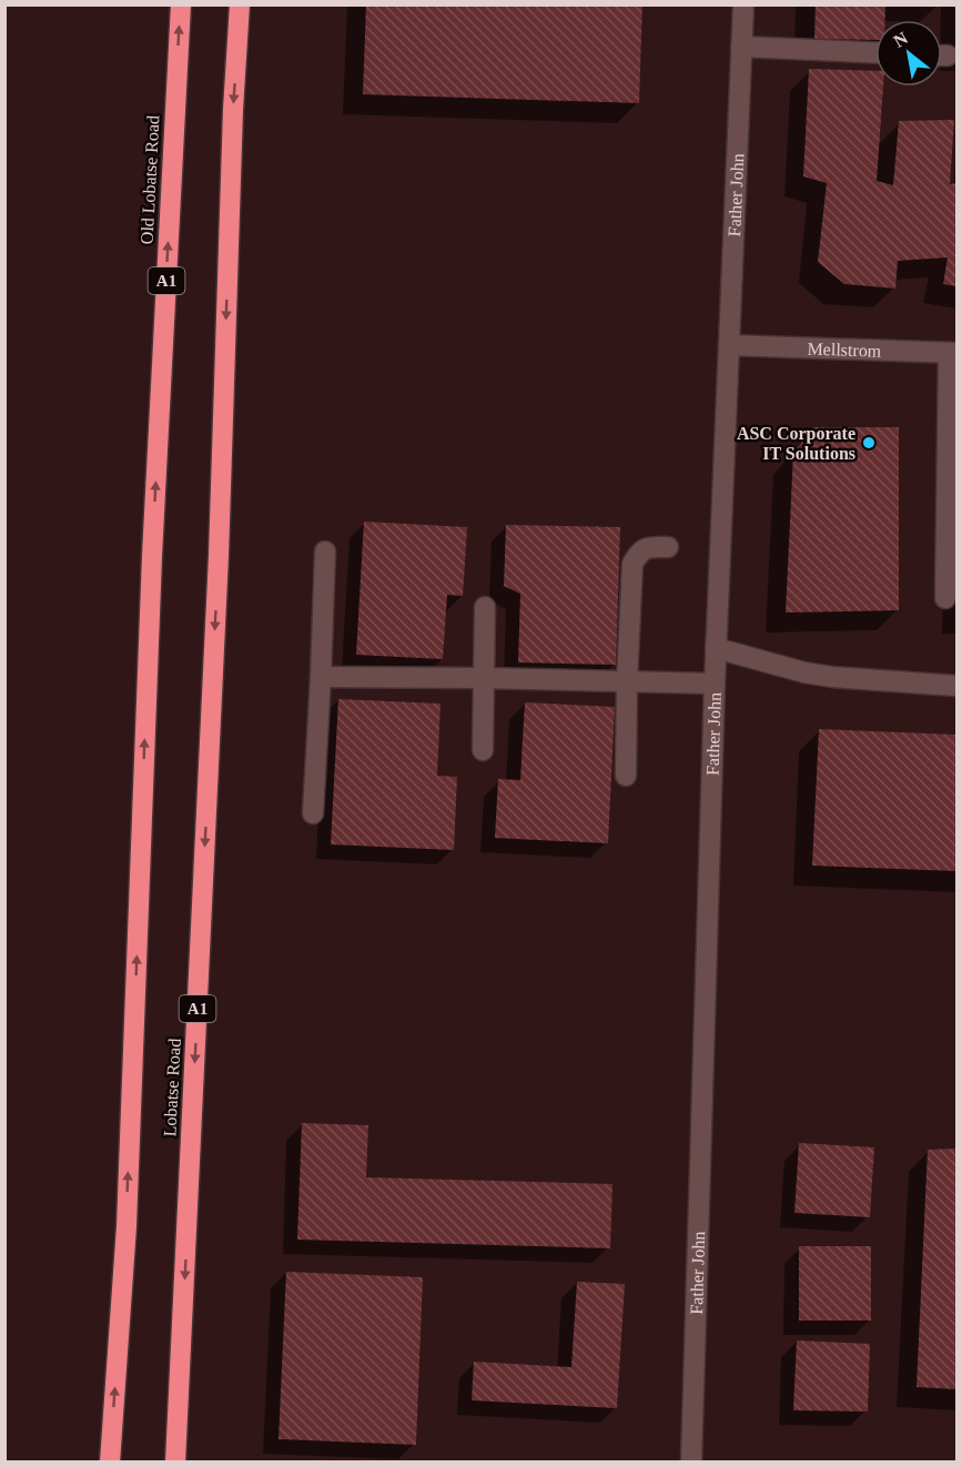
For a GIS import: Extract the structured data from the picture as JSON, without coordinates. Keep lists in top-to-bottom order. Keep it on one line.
{"streets":{"highway":["Old Lobatse Road","A1","Lobatse Road"],"street":["Father John","Mellstrom"]},"crossings":[["Father John","Mellstrom"]],"one_way":["Old Lobatse Road","Lobatse Road"],"places":["ASC Corporate IT Solutions"],"north":"top left"}
